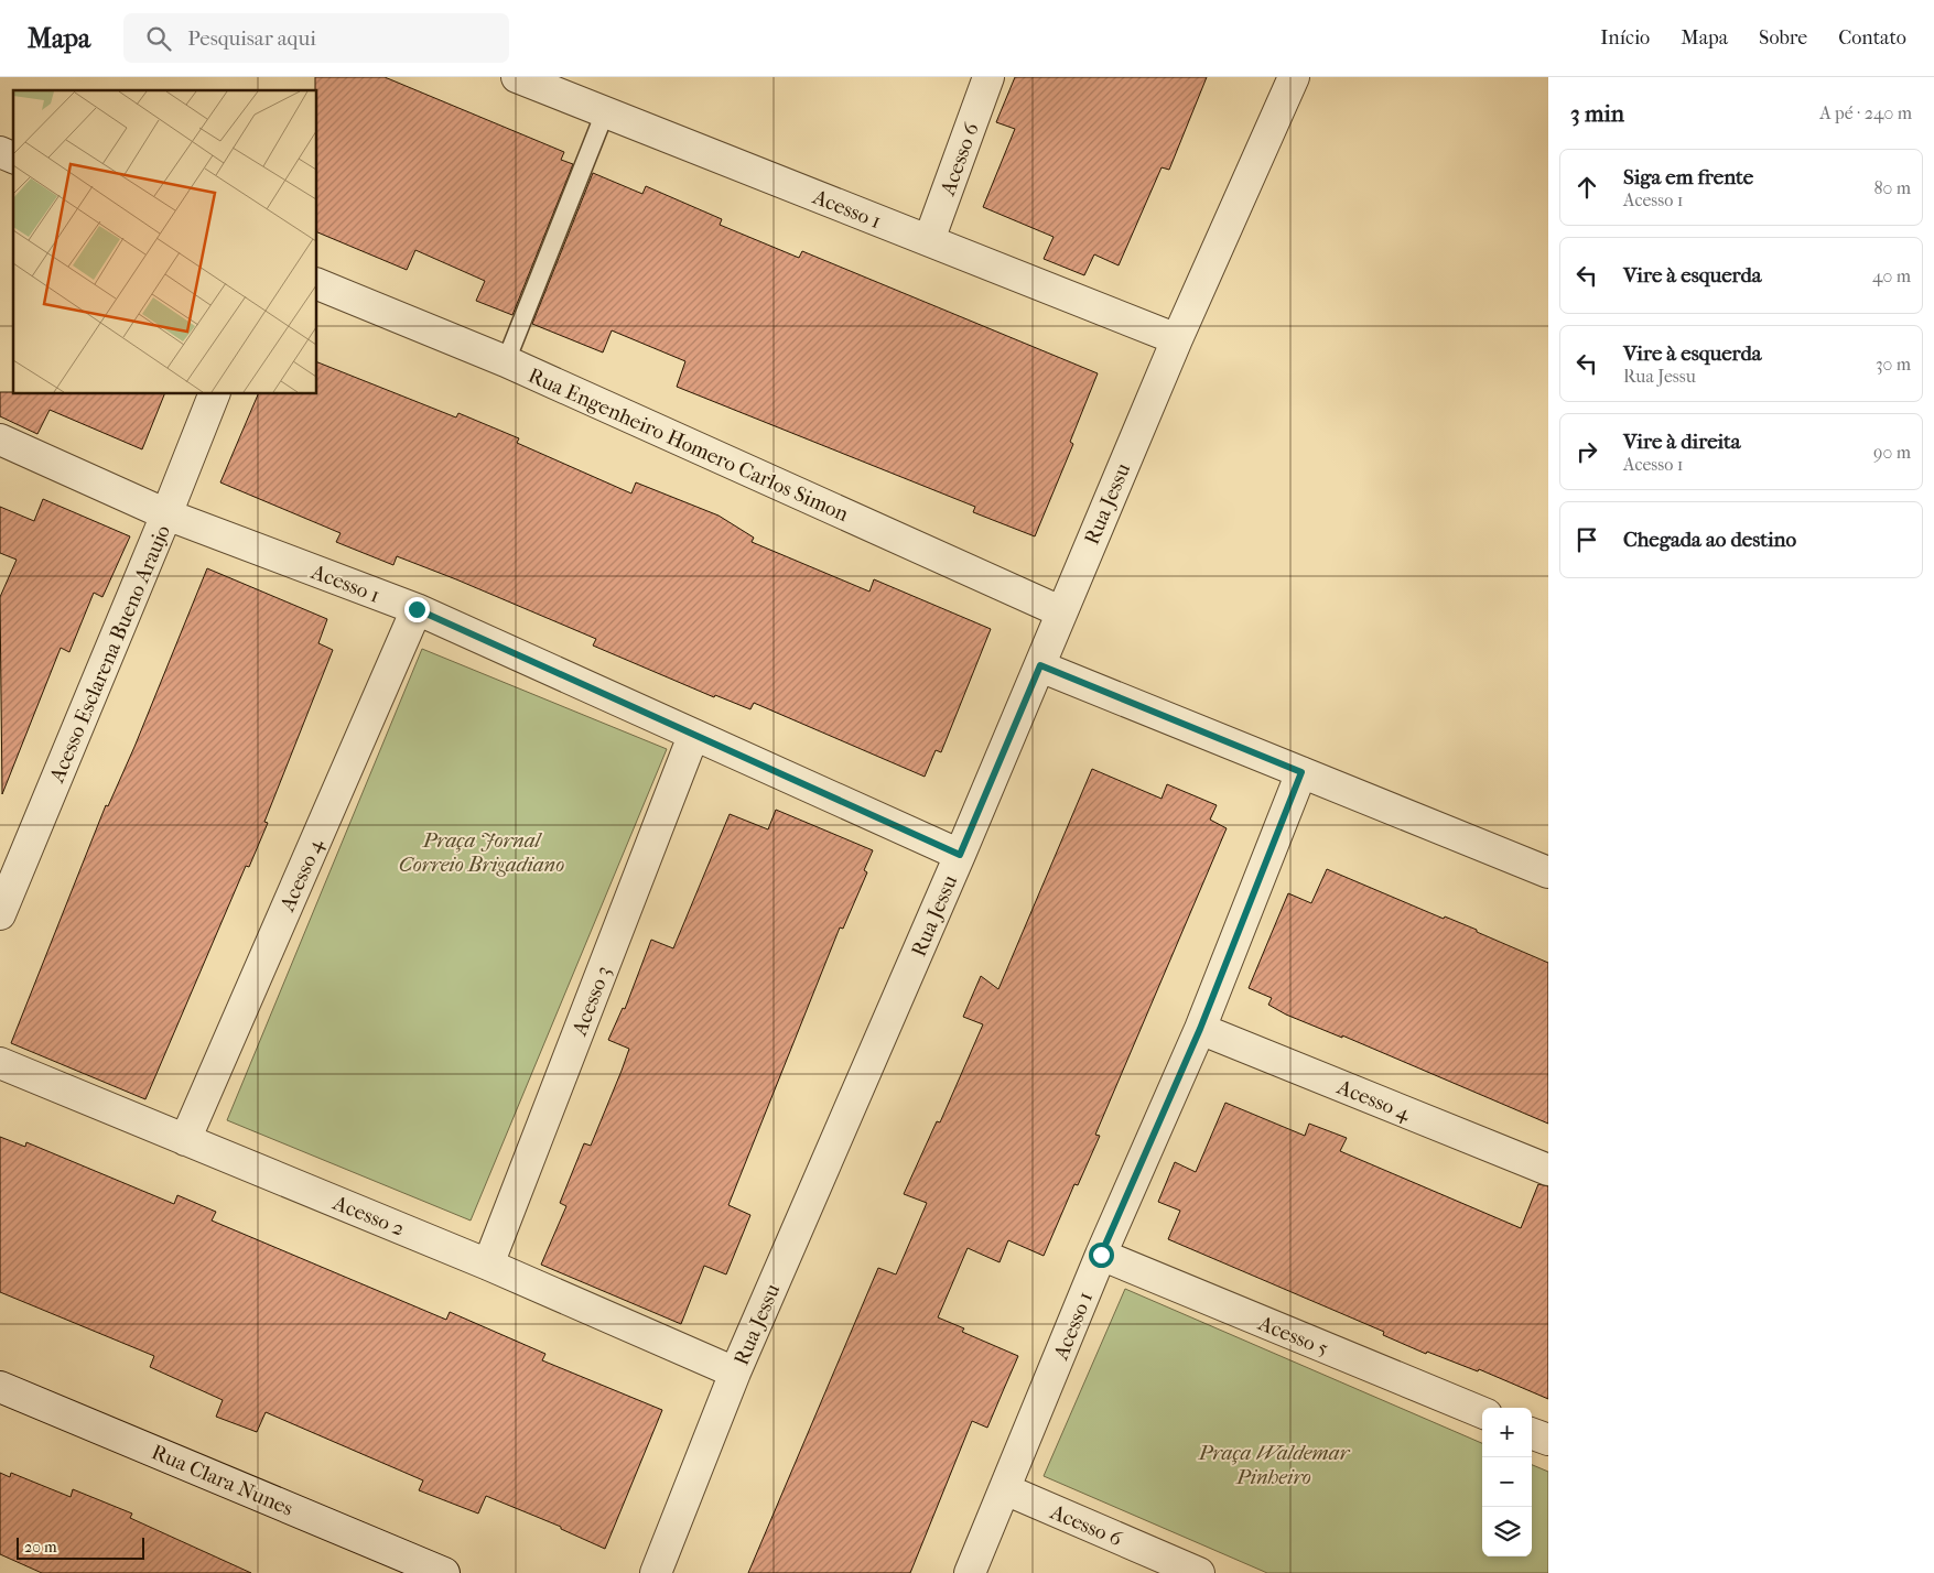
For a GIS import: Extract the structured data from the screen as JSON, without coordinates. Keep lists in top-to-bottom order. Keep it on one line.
{"streets":{"street":["Acesso 6","Acesso 1","Rua Engenheiro Homero Carlos Simon","Rua Jessu","Acesso Esclarena Bueno Araujo","Acesso 4","Acesso 3","Acesso 2","Acesso 5","Rua Clara Nunes"]},"crossings":[["Acesso 6","Acesso 1"],["Acesso 1","Rua Jessu"],["Acesso 1","Acesso Esclarena Bueno Araujo"],["Acesso 1","Acesso 4"],["Acesso 1","Acesso 3"],["Acesso 1","Acesso 5"],["Rua Engenheiro Homero Carlos Simon","Rua Jessu"],["Rua Jessu","Acesso 2"],["Acesso 4","Acesso 2"],["Acesso 3","Acesso 2"]],"parks":["Praça Jornal Correio Brigadiano","Praça Waldemar Pinheiro"],"scale_bar":"20 m","page":{"header":"Mapa","search":"Pesquisar aqui","nav":["Início","Mapa","Sobre","Contato"],"heading":["3 min","A pé · 240 m"],"list":[["Siga em frente","Acesso 1","80 m"],["Vire à esquerda","40 m"],["Vire à esquerda","Rua Jessu","30 m"],["Vire à direita","Acesso 1","90 m"],"Chegada ao destino"],"map_buttons":["+","−"],"scale":"20 m"}}
